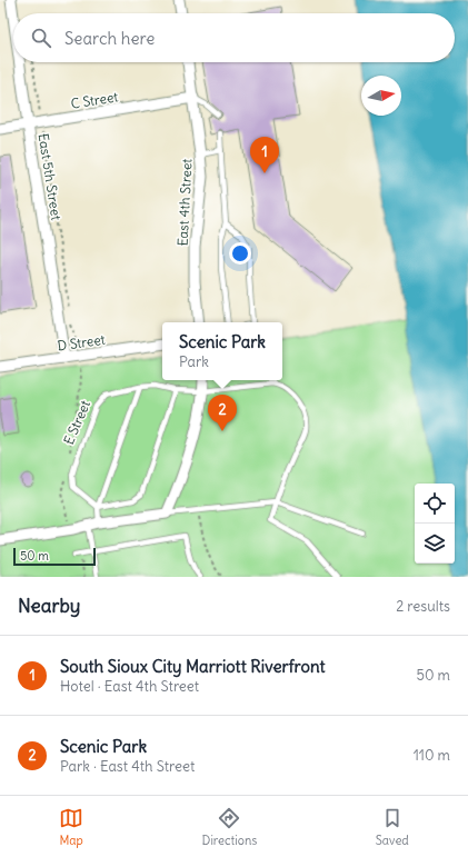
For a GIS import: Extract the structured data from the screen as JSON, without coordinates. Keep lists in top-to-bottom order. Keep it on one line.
{"streets":{"street":["C Street","East 5th Street","East 4th Street","D Street"],"lane":["E Street"]},"crossings":[["C Street","East 5th Street"],["C Street","East 4th Street"],["East 5th Street","D Street"]],"scale_bar":"50 m","north":"right","page":{"search":"Search here","pins":["1","2"],"popup":["Scenic Park","Park"],"scale":"50 m","heading":["Nearby","2 results"],"list":[{"mark":"1","name":"South Sioux City Marriott Riverfront","note":"Hotel · East 4th Street","value":"50 m"},{"mark":"2","name":"Scenic Park","note":"Park · East 4th Street","value":"110 m"}],"nav":["Map","Directions","Saved"]}}
